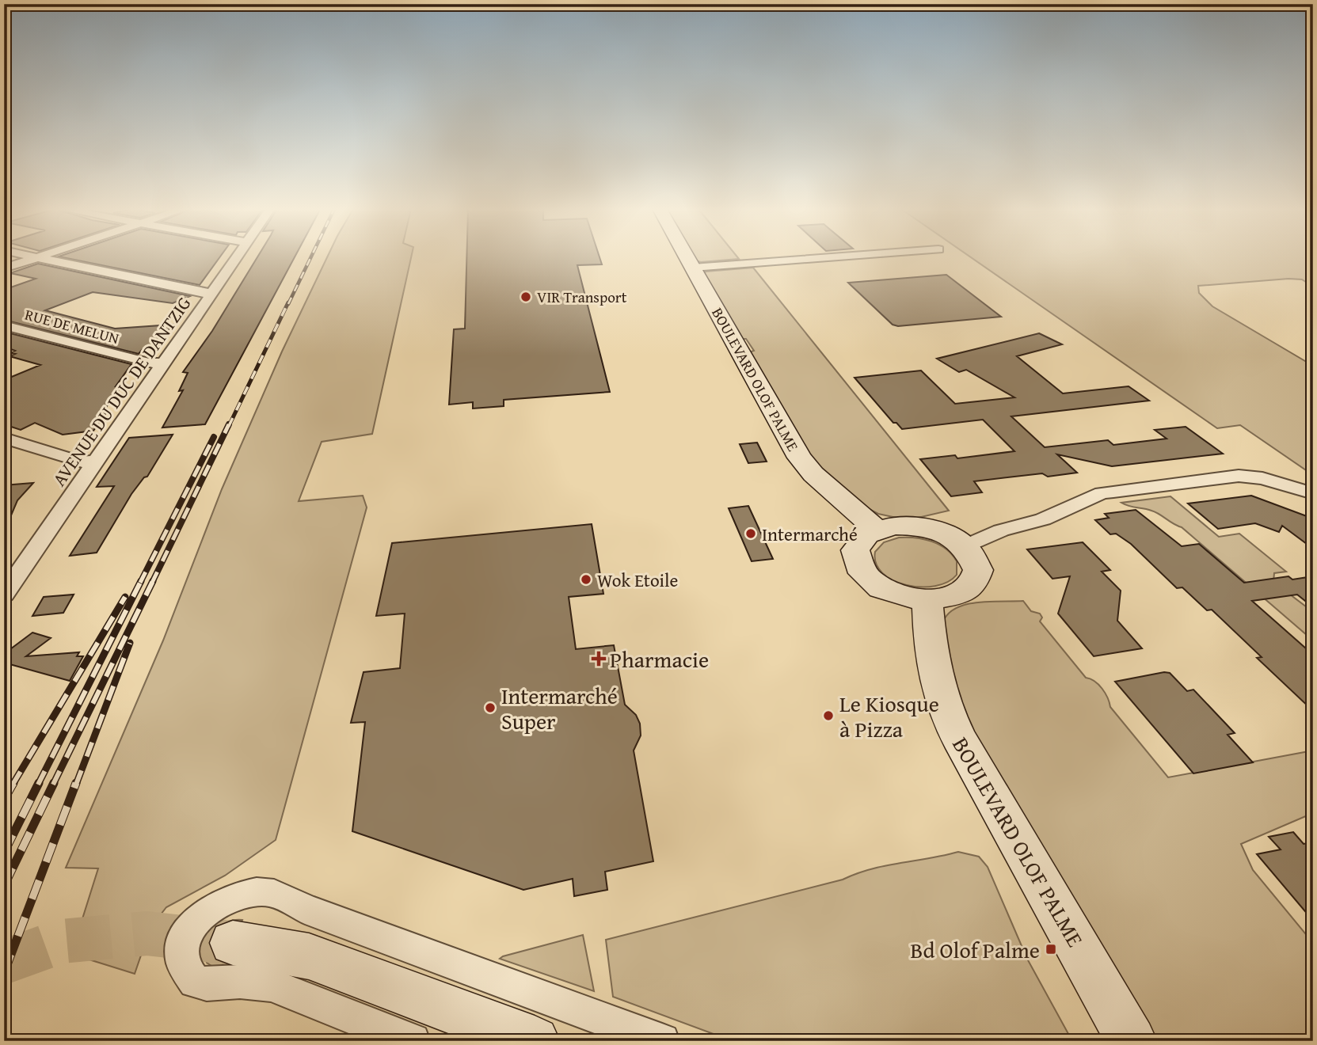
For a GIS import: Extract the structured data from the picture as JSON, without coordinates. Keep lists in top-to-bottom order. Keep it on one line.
{"streets":{"street":["RUE DE MELUN","BOULEVARD OLOF PALME","AVENUE DU DUC DE DANTZIG"]},"crossings":[["RUE DE MELUN","AVENUE DU DUC DE DANTZIG"]],"places":{"other":["VIR Transport","Intermarché","Wok Etoile","Intermarché Super","Le Kiosque à Pizza"],"health":["Pharmacie"],"transit":["Bd Olof Palme"]}}
